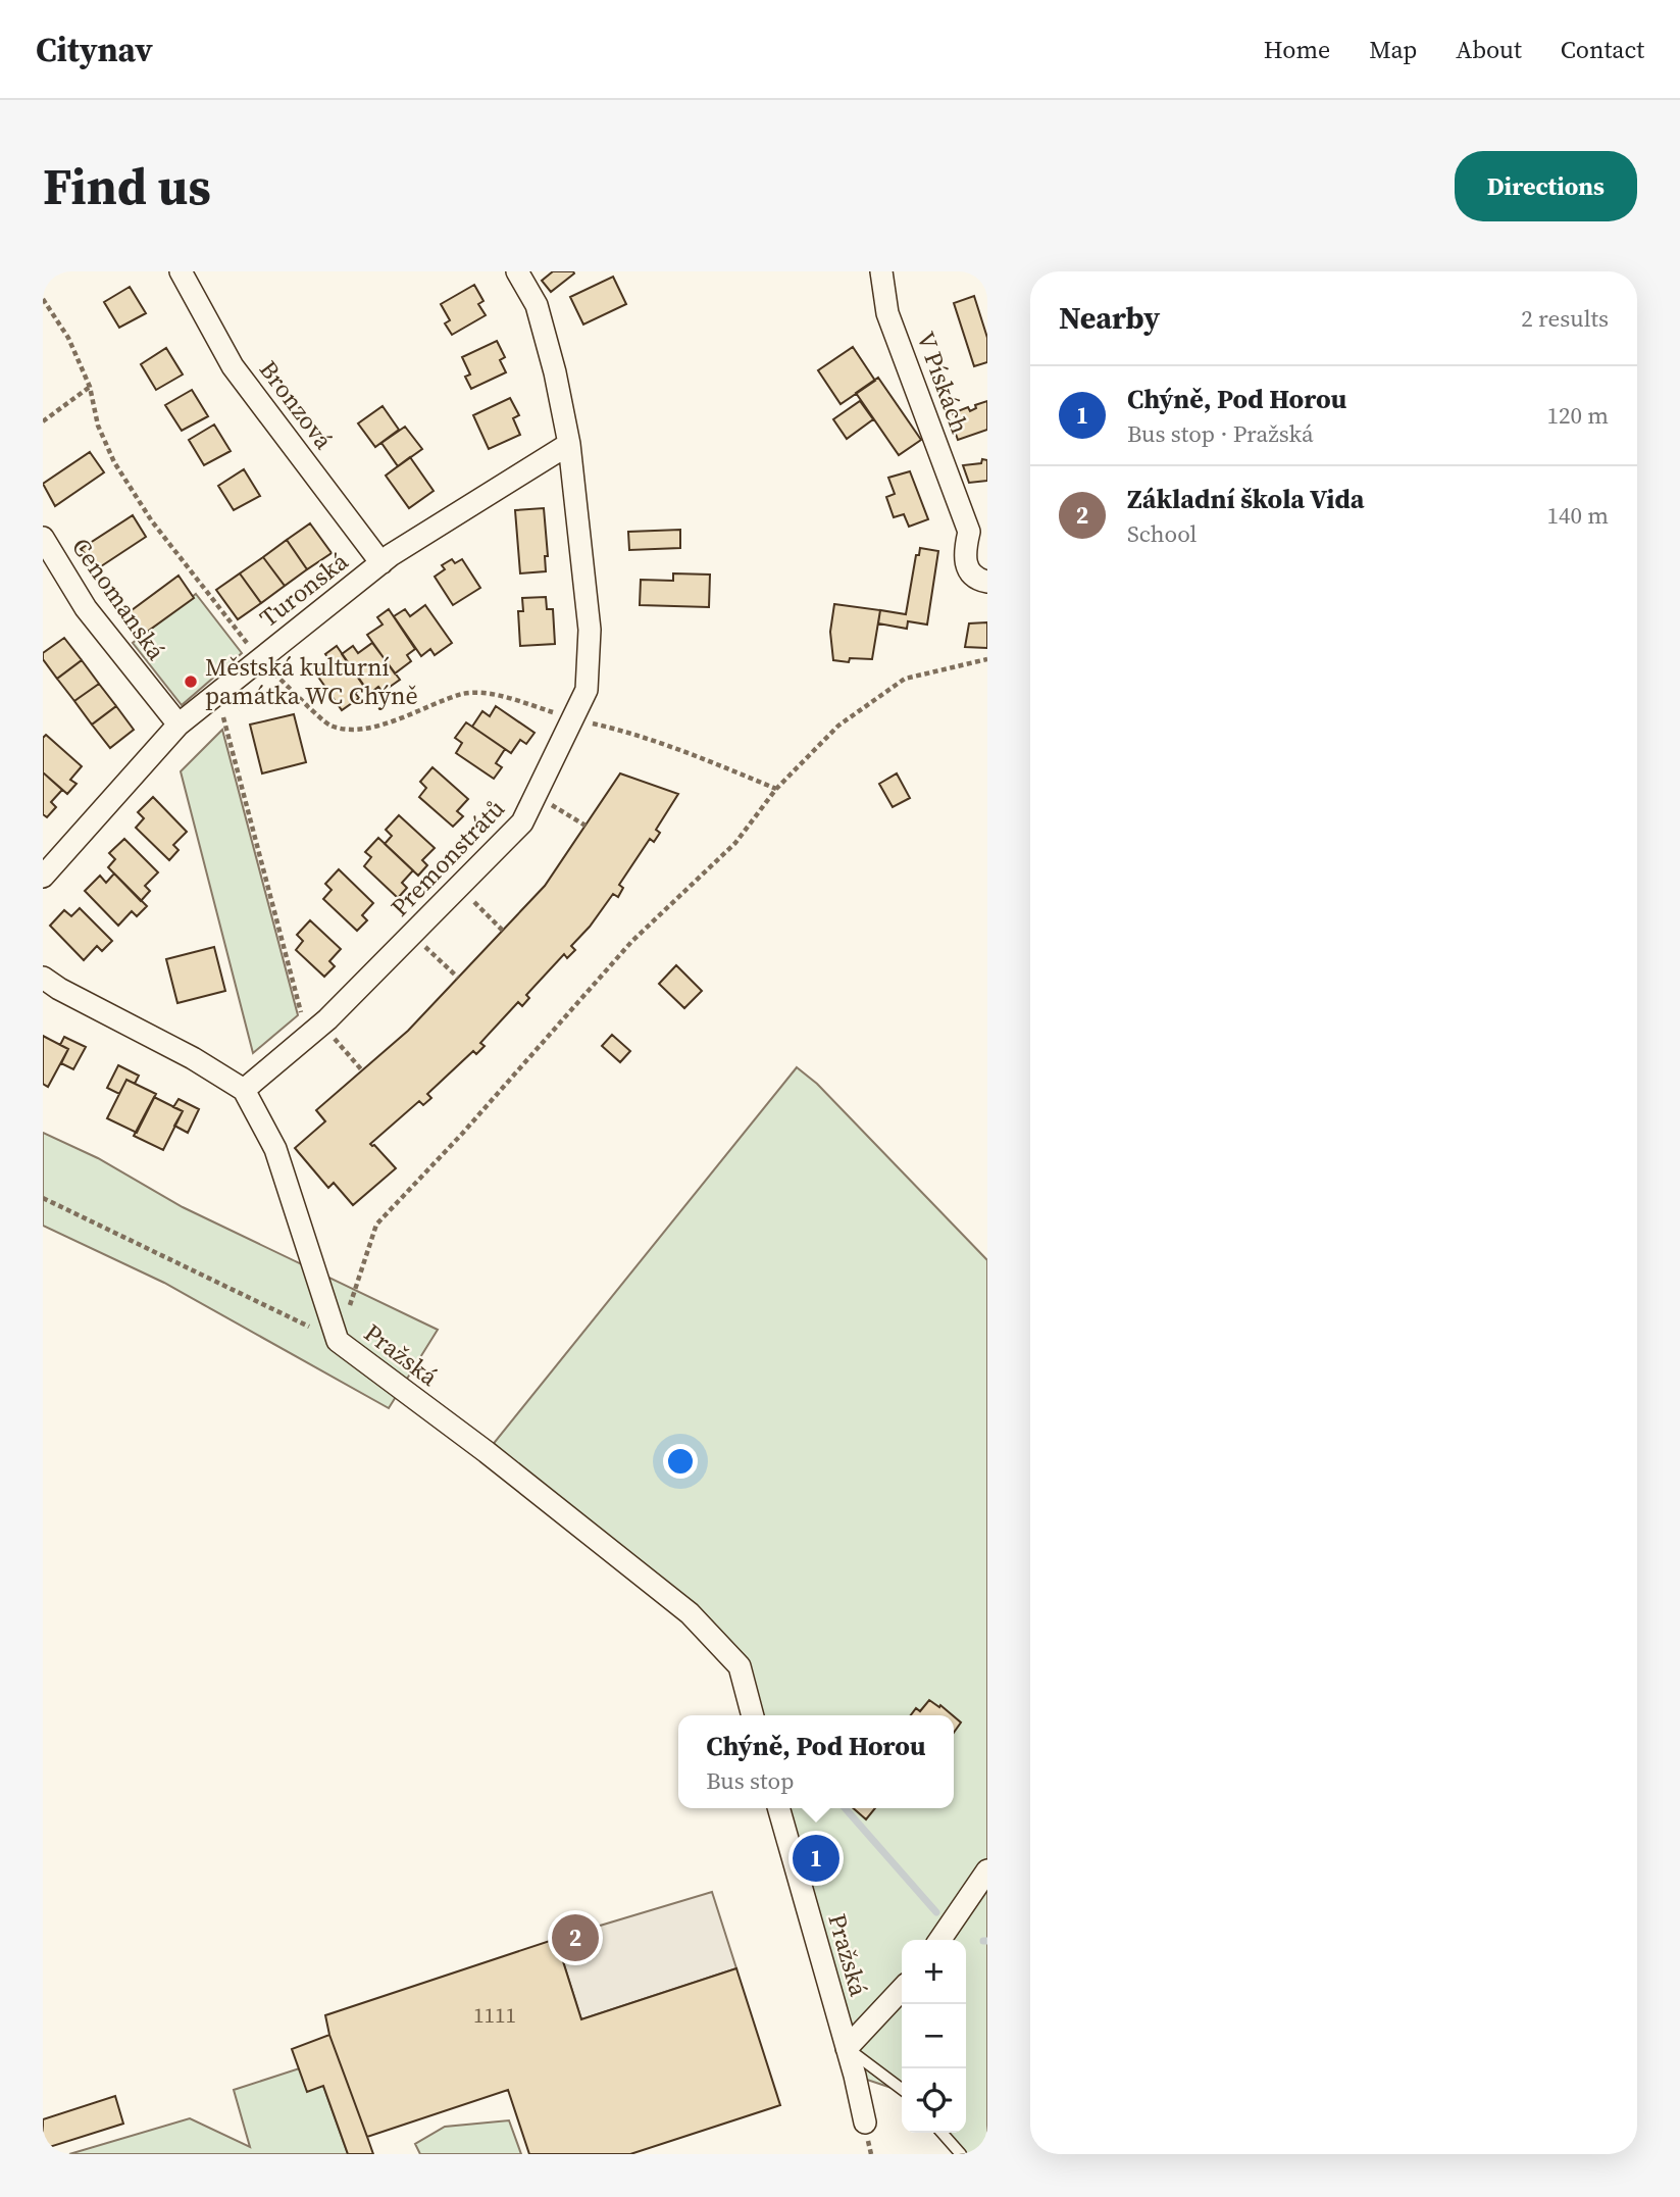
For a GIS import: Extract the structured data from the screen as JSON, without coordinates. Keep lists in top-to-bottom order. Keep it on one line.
{"streets":{"street":["V Pískách","Bronzová","Turonská","Cenomanská","Premonstrátů","Pražská"]},"crossings":[["Bronzová","Turonská"],["Turonská","Cenomanská"],["Turonská","Premonstrátů"],["Premonstrátů","Pražská"]],"places":["Městská kulturní památka WC Chýně"],"house_numbers":["1111"],"page":{"header":"Citynav","nav":["Home","Map","About","Contact"],"buttons":"Directions","title":"Find us","heading":["Nearby","2 results"],"list":[{"mark":"1","name":"Chýně, Pod Horou","note":"Bus stop · Pražská","value":"120 m"},{"mark":"2","name":"Základní škola Vida","note":"School","value":"140 m"}],"popup":["Chýně, Pod Horou","Bus stop"],"pins":["1","2"],"map_buttons":["+","−"]}}
